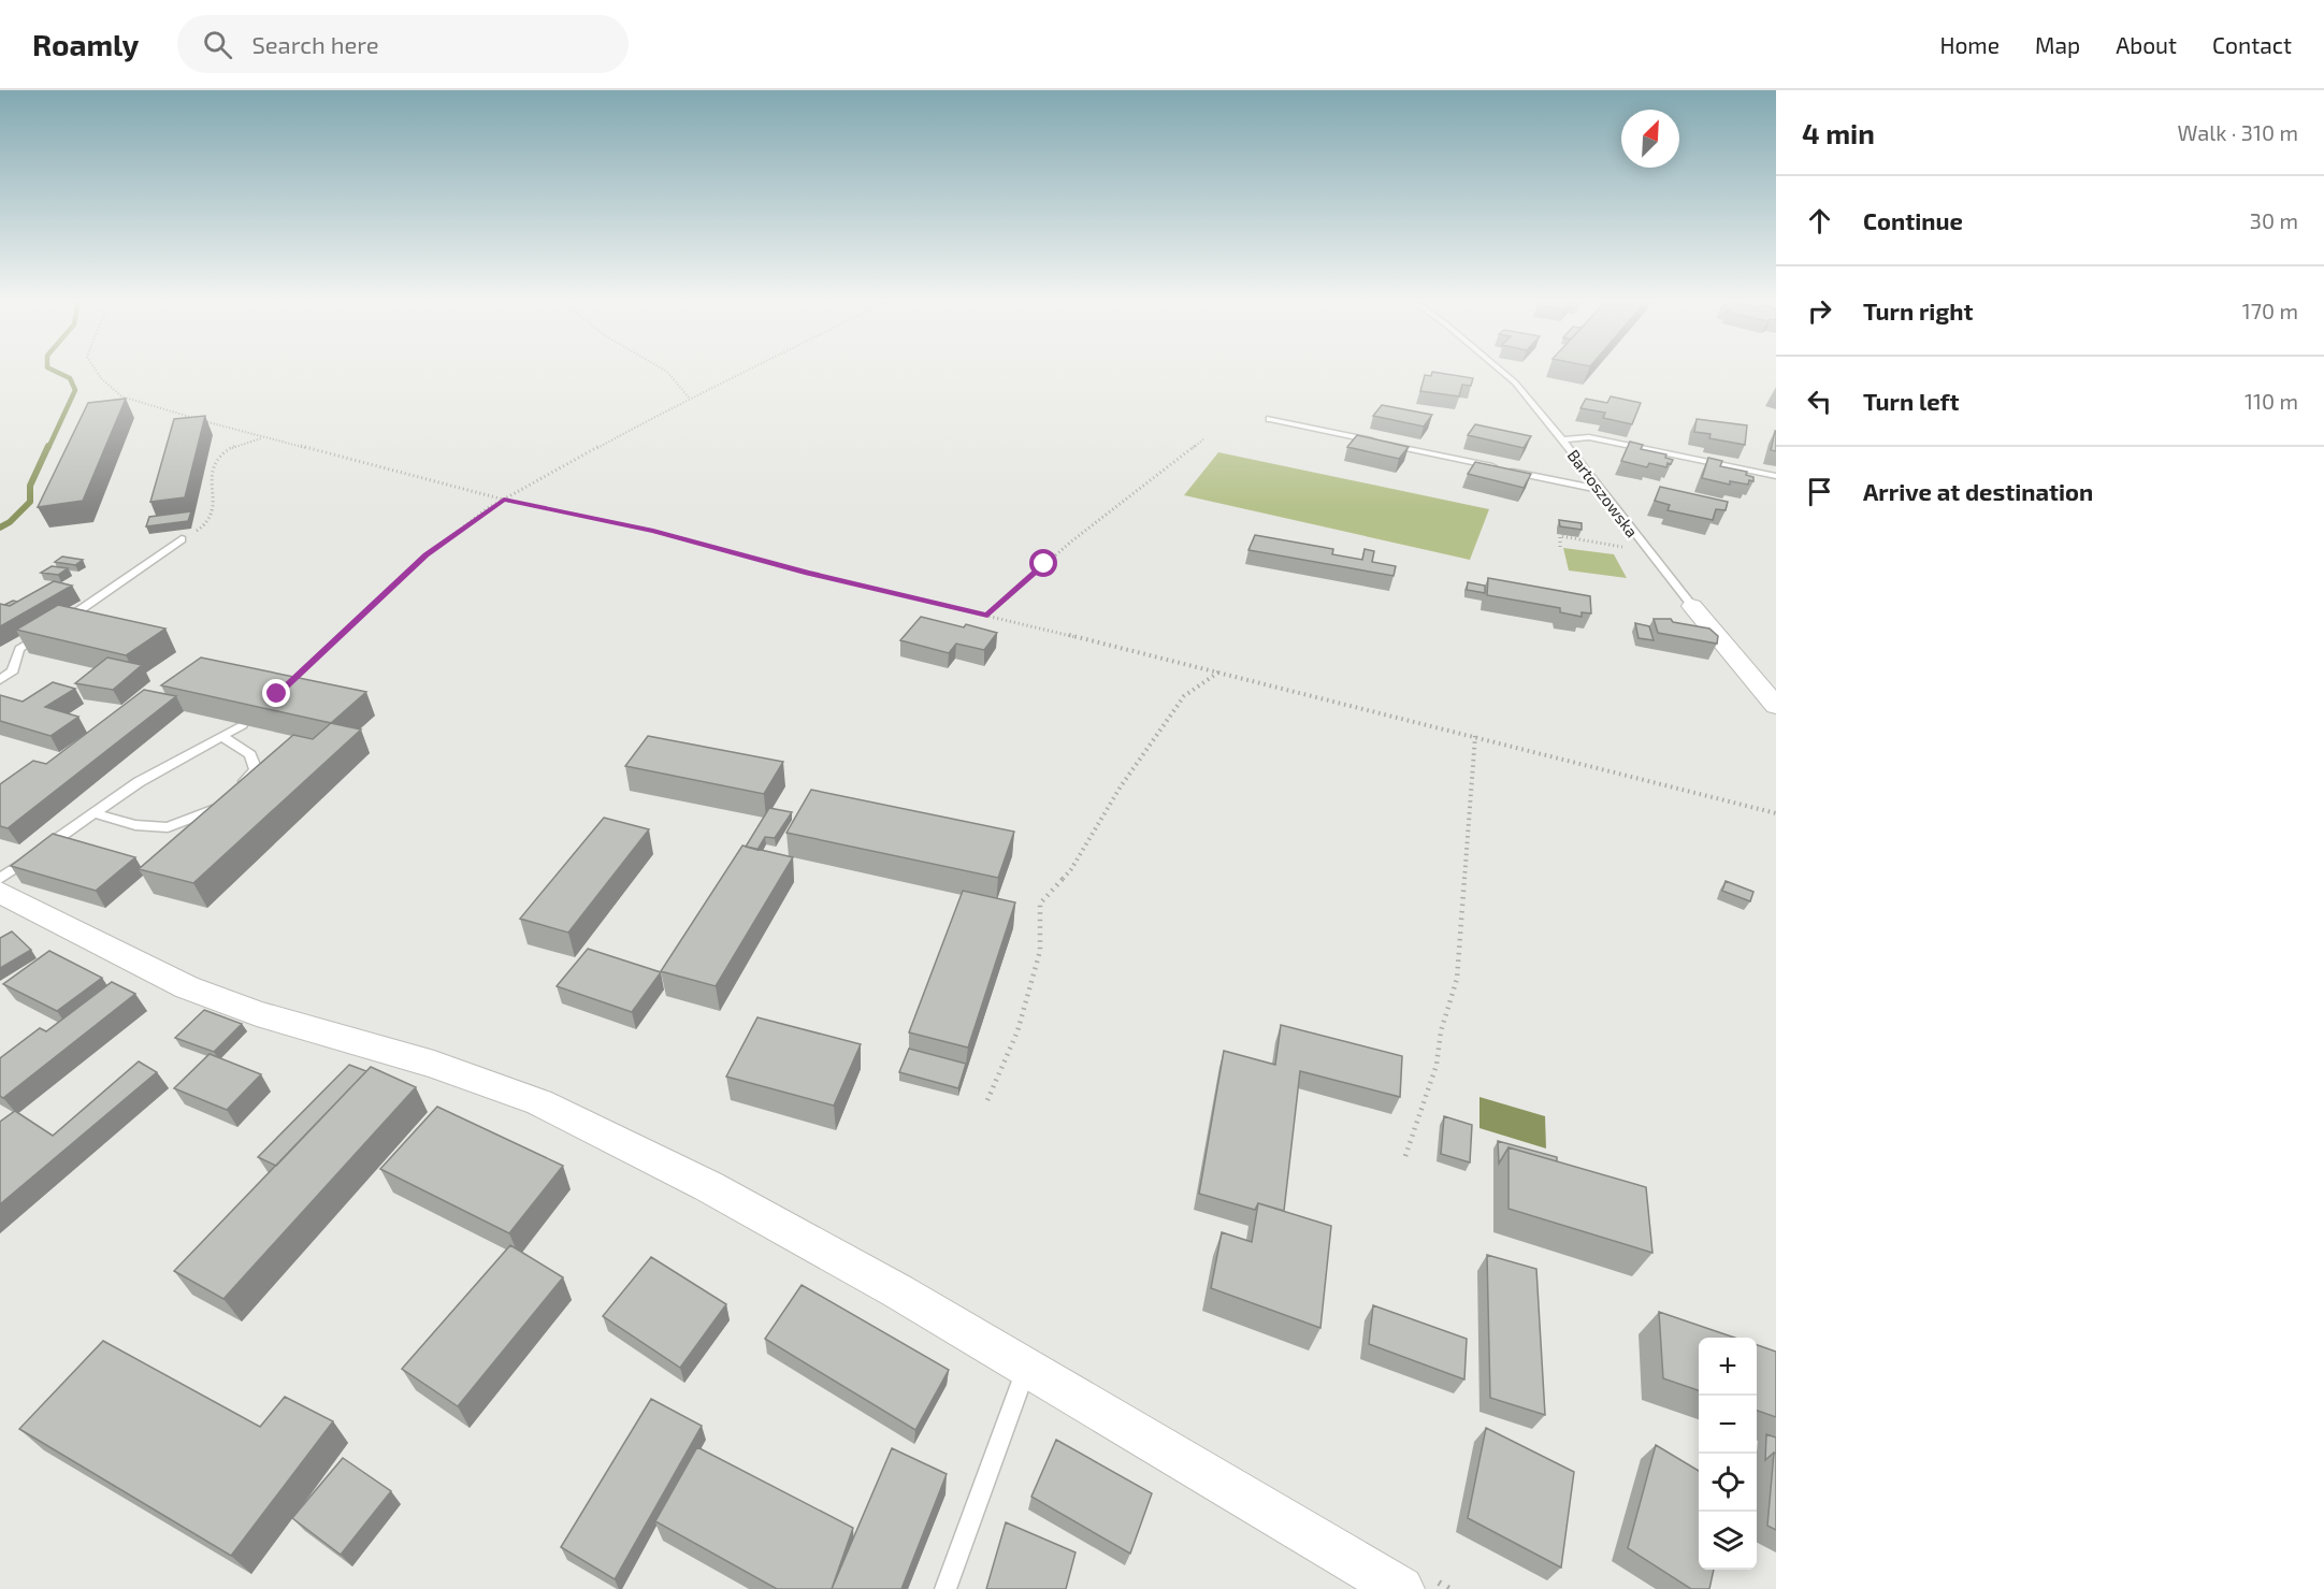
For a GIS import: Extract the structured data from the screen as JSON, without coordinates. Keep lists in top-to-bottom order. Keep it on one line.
{"streets":{"street":["Bartoszowska"]},"north":"top right","page":{"header":"Roamly","search":"Search here","nav":["Home","Map","About","Contact"],"heading":["4 min","Walk · 310 m"],"list":[["Continue","30 m"],["Turn right","170 m"],["Turn left","110 m"],"Arrive at destination"],"map_buttons":["+","−"]}}
